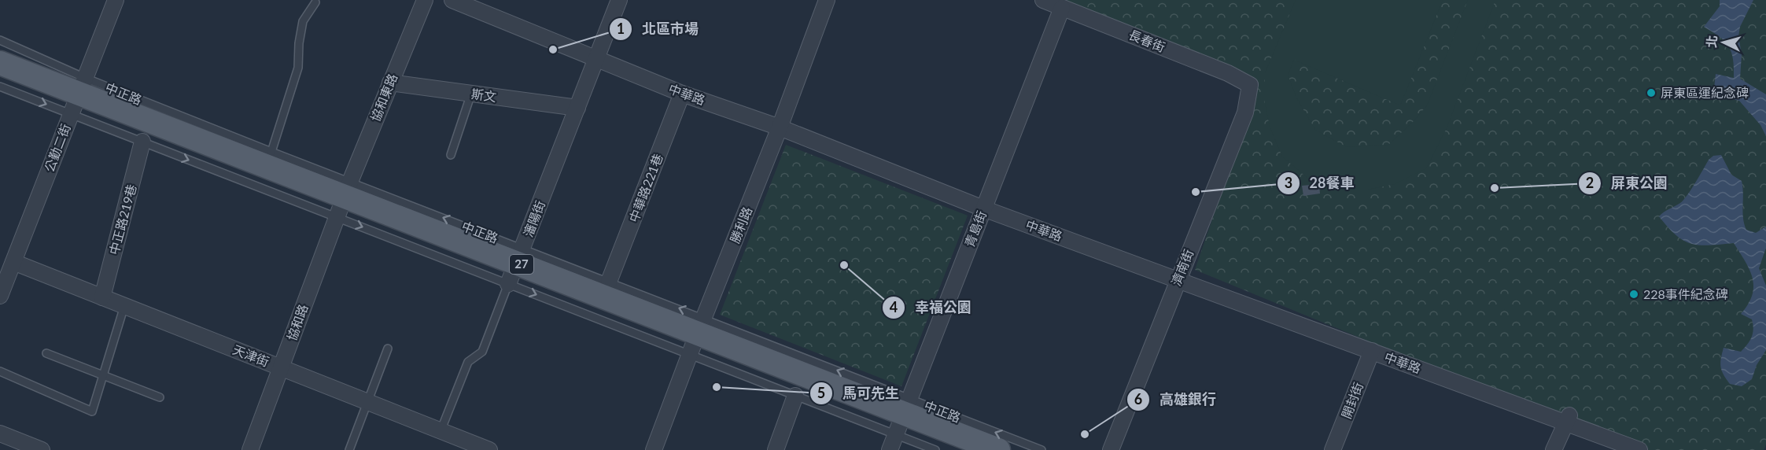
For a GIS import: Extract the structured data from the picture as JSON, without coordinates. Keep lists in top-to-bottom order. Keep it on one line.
{"streets":{"main road":["中正路","27"],"street":["長春街","中華路","斯文","協和東路","公勤二街","中華路221巷","瀋陽街","中正路219巷","勝利路","青島街","濟南街","協和路","天津街","開封街"]},"crossings":[["長春街","青島街"],["長春街","濟南街"],["中正路","協和東路"],["中正路","公勤二街"],["中正路","中華路221巷"],["中正路","瀋陽街"],["中正路","中正路219巷"],["中正路","勝利路"],["中正路","青島街"],["中正路","協和路"],["中華路","中華路221巷"],["中華路","瀋陽街"],["中華路","勝利路"],["中華路","青島街"],["中華路","濟南街"],["中華路","開封街"],["斯文","協和東路"],["斯文","瀋陽街"],["協和東路","協和路"],["公勤二街","天津街"],["瀋陽街","天津街"],["中正路219巷","天津街"],["協和路","天津街"]],"places":["北區市場","屏東區運紀念碑","屏東公園","28餐車","幸福公園","228事件紀念碑","馬可先生","高雄銀行"],"north":"left"}
